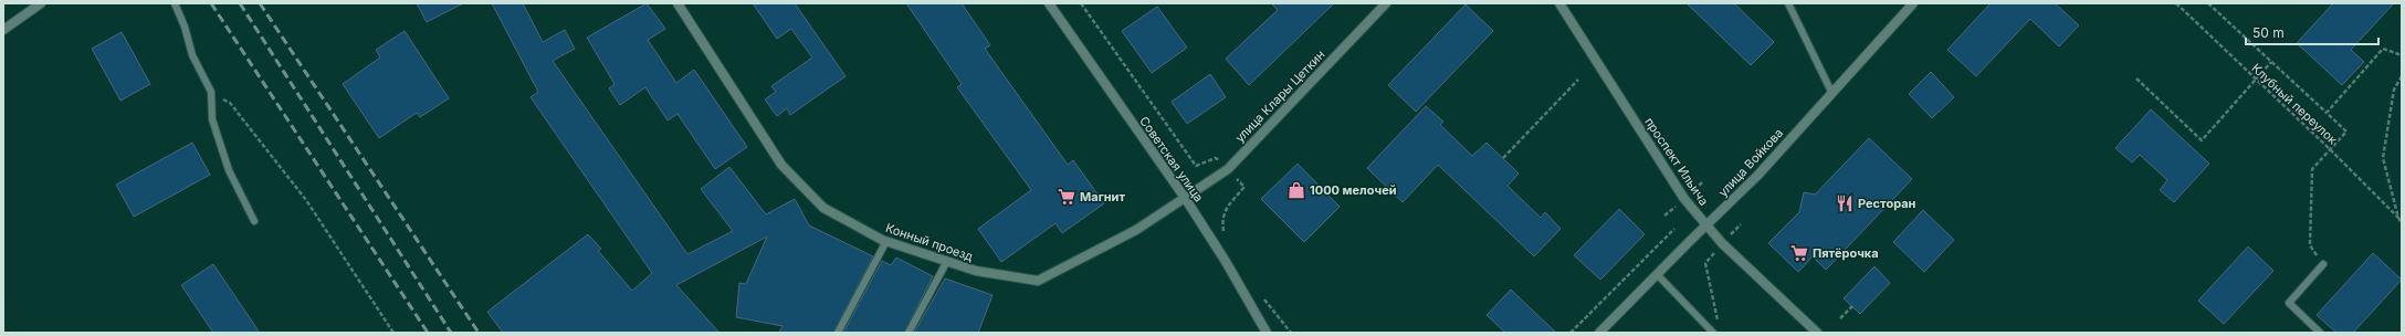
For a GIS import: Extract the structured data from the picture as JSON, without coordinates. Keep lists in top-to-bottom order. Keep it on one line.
{"streets":{"street":["улица Клары Цеткин","Советская улица","проспект Ильича","улица Войкова","Конный проезд"],"path":["Клубный переулок"]},"crossings":[["улица Клары Цеткин","Советская улица"],["улица Клары Цеткин","Конный проезд"],["Советская улица","Конный проезд"],["проспект Ильича","улица Войкова"]],"places":{"shop":["1000 мелочей"],"supermarket":["Магнит","Пятёрочка"],"restaurant":["Ресторан"]},"scale_bar":"50 m"}
